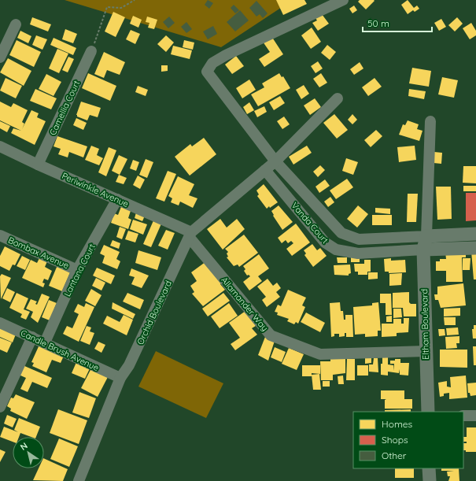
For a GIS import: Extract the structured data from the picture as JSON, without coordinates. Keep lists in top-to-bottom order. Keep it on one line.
{"streets":{"street":["Camellia Court","Periwinkle Avenue","Vanda Court","Bombax Avenue","Lantana Court","Allamander Way","Orchid Boulevard","Eltham Boulevard","Candle Brush Avenue"]},"crossings":[["Camellia Court","Periwinkle Avenue"],["Periwinkle Avenue","Lantana Court"],["Periwinkle Avenue","Allamander Way"],["Periwinkle Avenue","Orchid Boulevard"],["Vanda Court","Orchid Boulevard"],["Vanda Court","Eltham Boulevard"],["Bombax Avenue","Lantana Court"],["Lantana Court","Candle Brush Avenue"],["Allamander Way","Orchid Boulevard"],["Allamander Way","Eltham Boulevard"],["Orchid Boulevard","Candle Brush Avenue"]],"legend":["Homes","Shops","Other"],"scale_bar":"50 m","north":"top left"}
